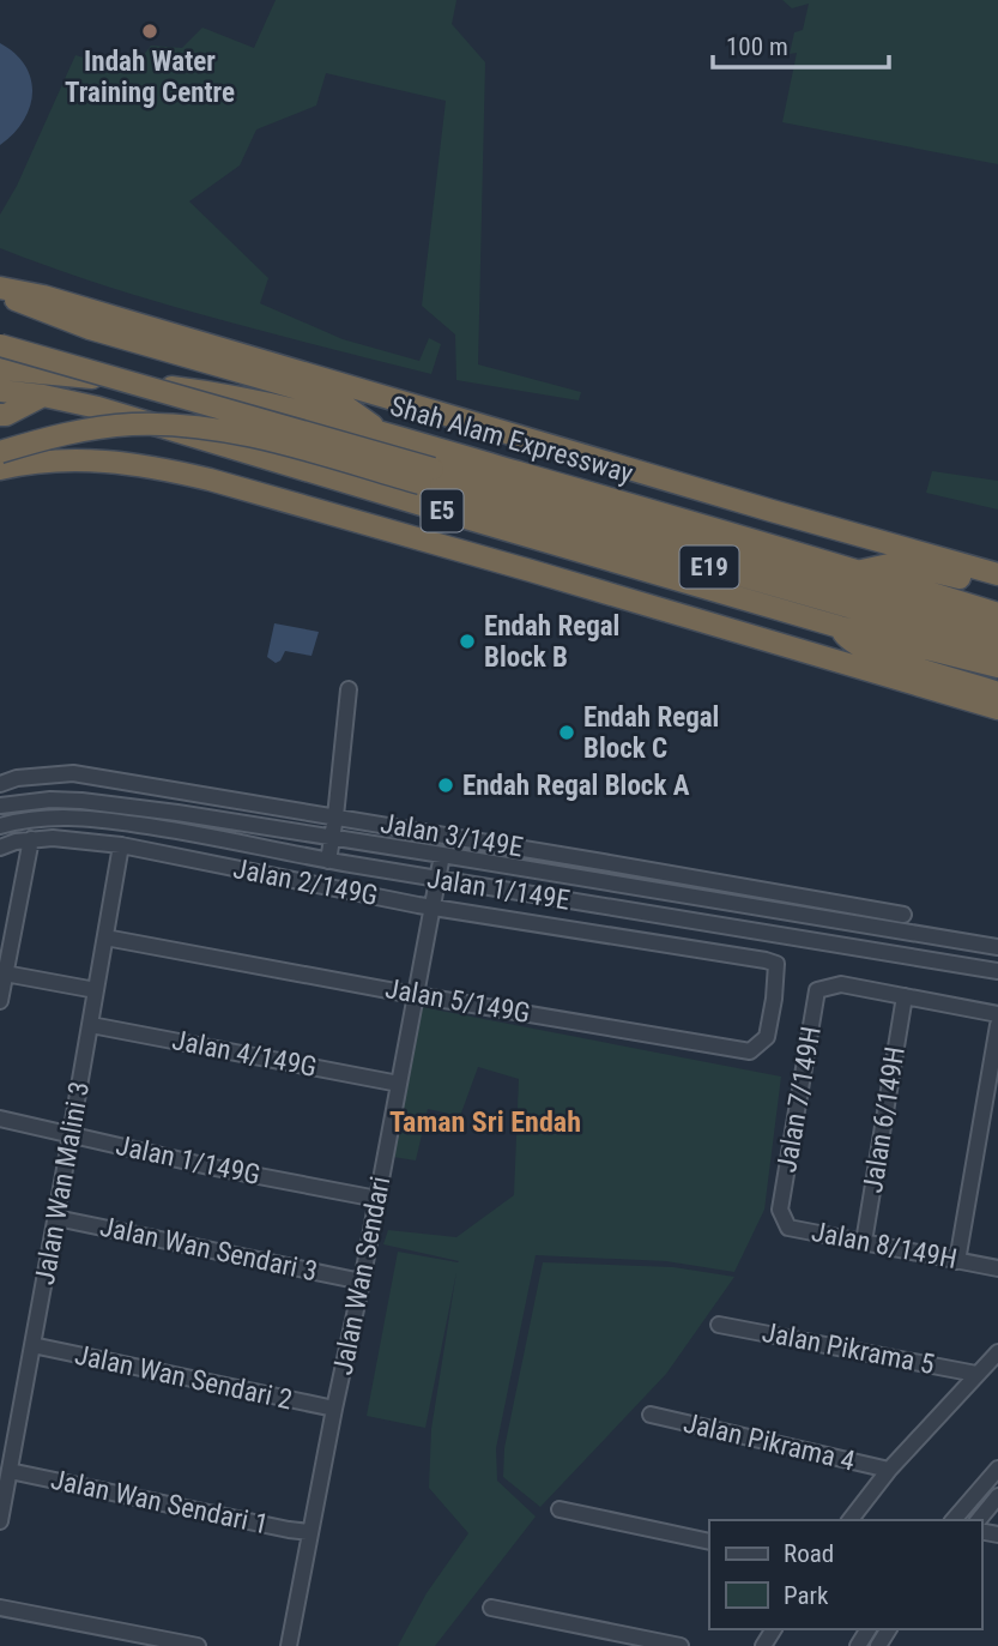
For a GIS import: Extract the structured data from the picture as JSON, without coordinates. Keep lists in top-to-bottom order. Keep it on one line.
{"streets":{"highway":["Shah Alam Expressway","E5","E19"],"street":["Jalan 3/149E","Jalan 2/149G","Jalan 1/149E","Jalan 5/149G","Jalan 4/149G","Jalan 7/149H","Jalan 6/149H","Jalan 1/149G","Jalan Wan Malini 3","Jalan 8/149H","Jalan Wan Sendari 3","Jalan Wan Sendari","Jalan Pikrama 5","Jalan Wan Sendari 2","Jalan Pikrama 4","Jalan Wan Sendari 1"]},"crossings":[["Jalan 2/149G","Jalan 5/149G"],["Jalan 2/149G","Jalan Wan Malini 3"],["Jalan 2/149G","Jalan Wan Sendari"],["Jalan 1/149E","Jalan Wan Sendari"],["Jalan 5/149G","Jalan Wan Malini 3"],["Jalan 5/149G","Jalan Wan Sendari"],["Jalan 4/149G","Jalan Wan Malini 3"],["Jalan 4/149G","Jalan Wan Sendari"],["Jalan 7/149H","Jalan 6/149H"],["Jalan 7/149H","Jalan 8/149H"],["Jalan 6/149H","Jalan 8/149H"],["Jalan 1/149G","Jalan Wan Malini 3"],["Jalan 1/149G","Jalan Wan Sendari"],["Jalan Wan Malini 3","Jalan Wan Sendari 3"],["Jalan Wan Malini 3","Jalan Wan Sendari 2"],["Jalan Wan Malini 3","Jalan Wan Sendari 1"],["Jalan Wan Sendari 3","Jalan Wan Sendari"],["Jalan Wan Sendari","Jalan Wan Sendari 2"],["Jalan Wan Sendari","Jalan Wan Sendari 1"]],"districts":["Taman Sri Endah"],"places":["Indah Water Training Centre","Endah Regal Block B","Endah Regal Block C","Endah Regal Block A"],"legend":["Road","Park"],"scale_bar":"100 m"}
